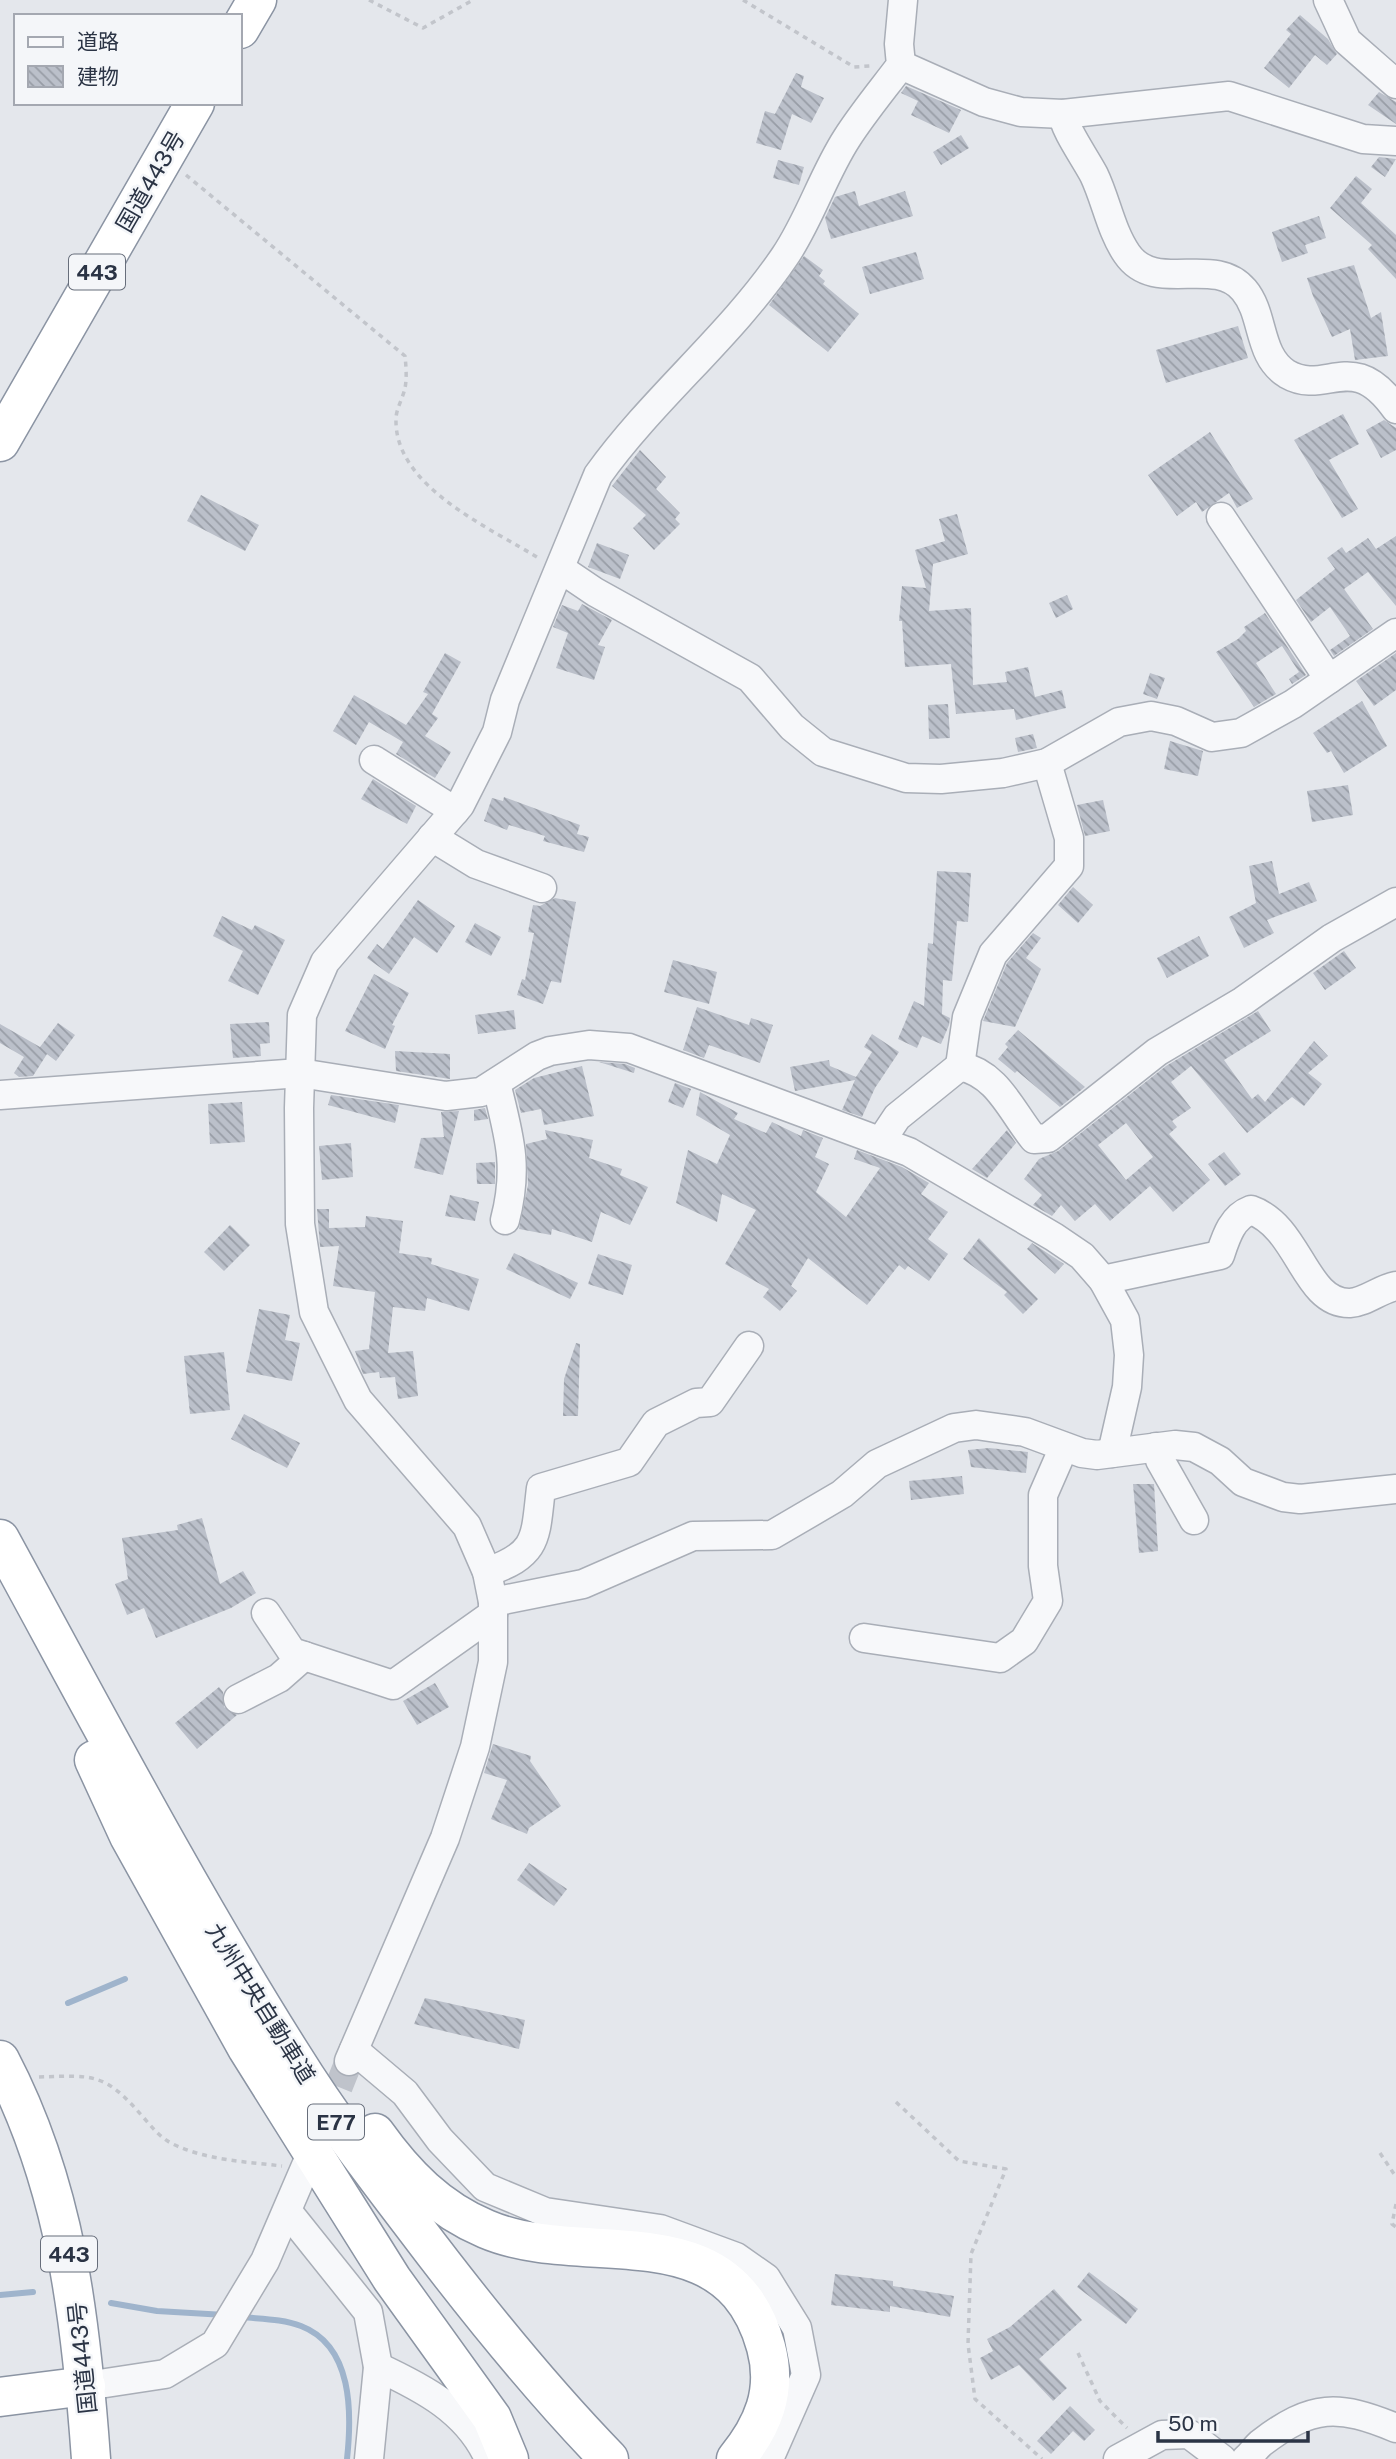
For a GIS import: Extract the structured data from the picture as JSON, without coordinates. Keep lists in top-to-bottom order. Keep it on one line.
{"streets":{"highway":["国道443号","443","九州中央自動車道","E77"]},"legend":["道路","建物"],"scale_bar":"50 m"}
